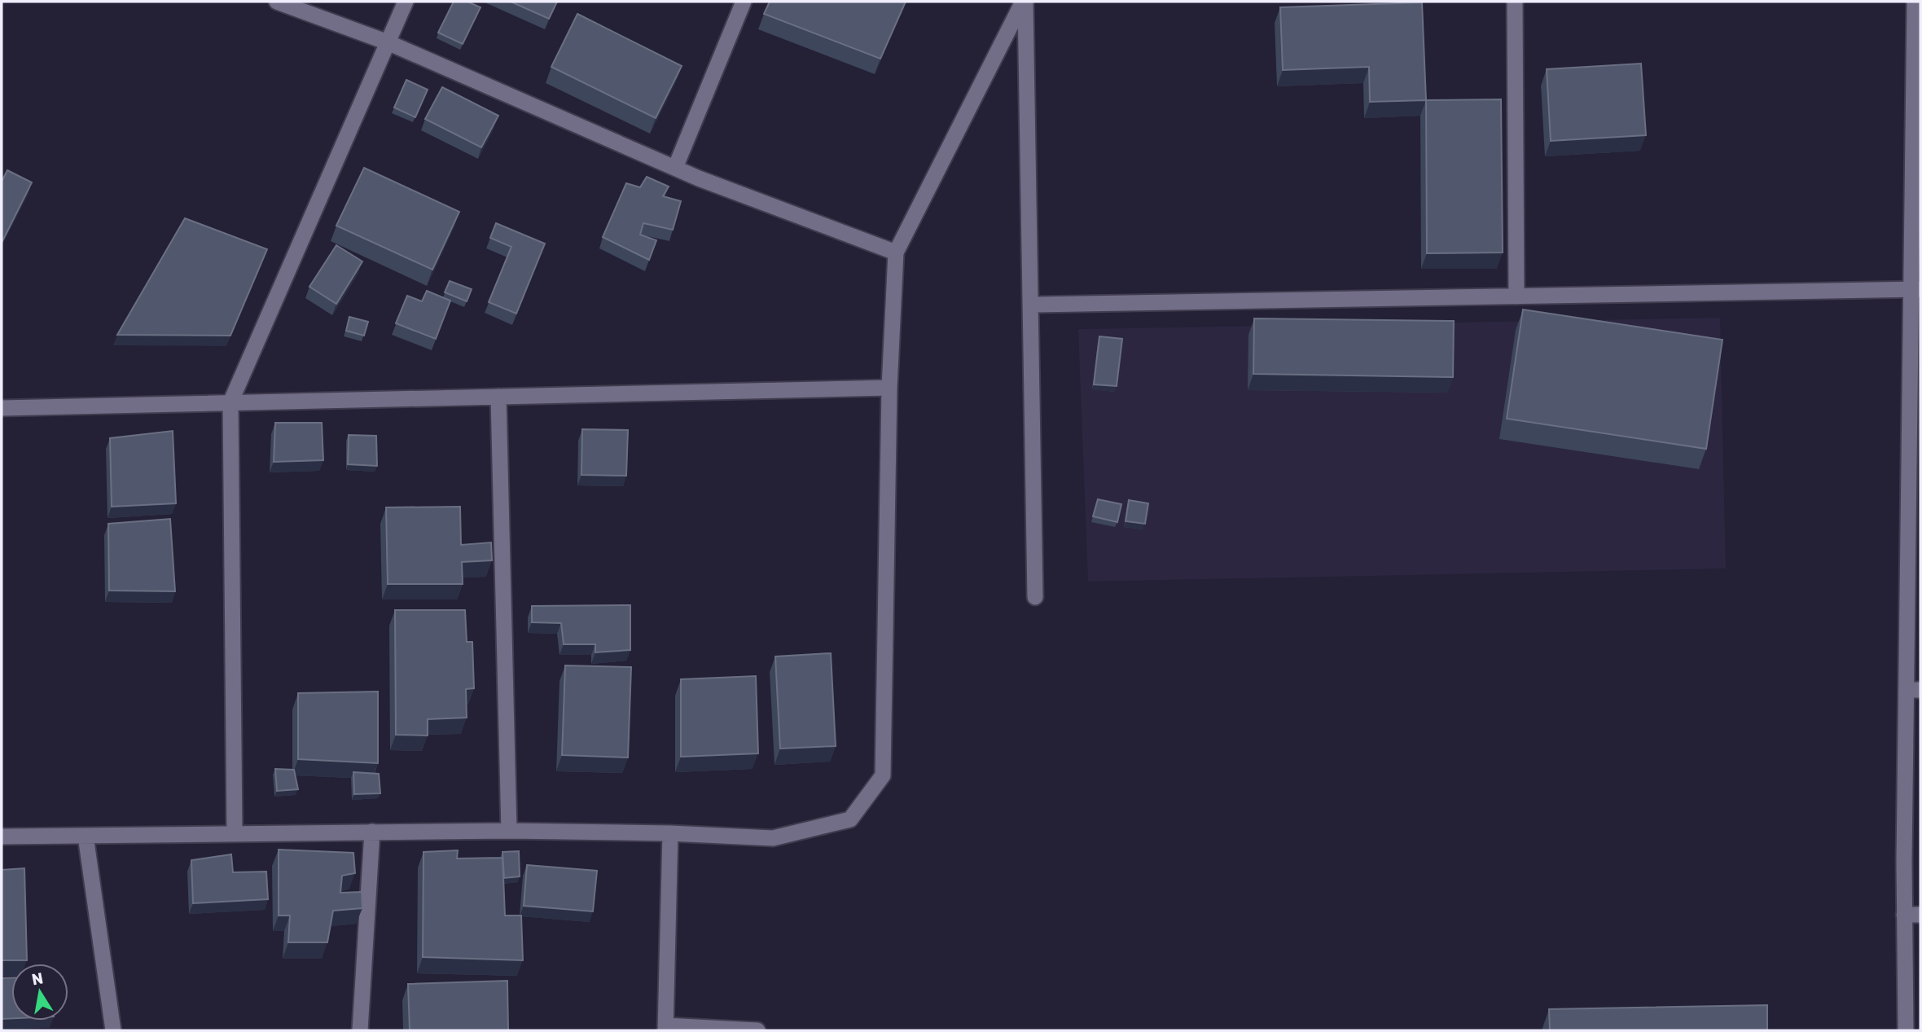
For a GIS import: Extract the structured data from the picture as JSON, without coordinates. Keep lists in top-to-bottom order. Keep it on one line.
{"north":"top"}
